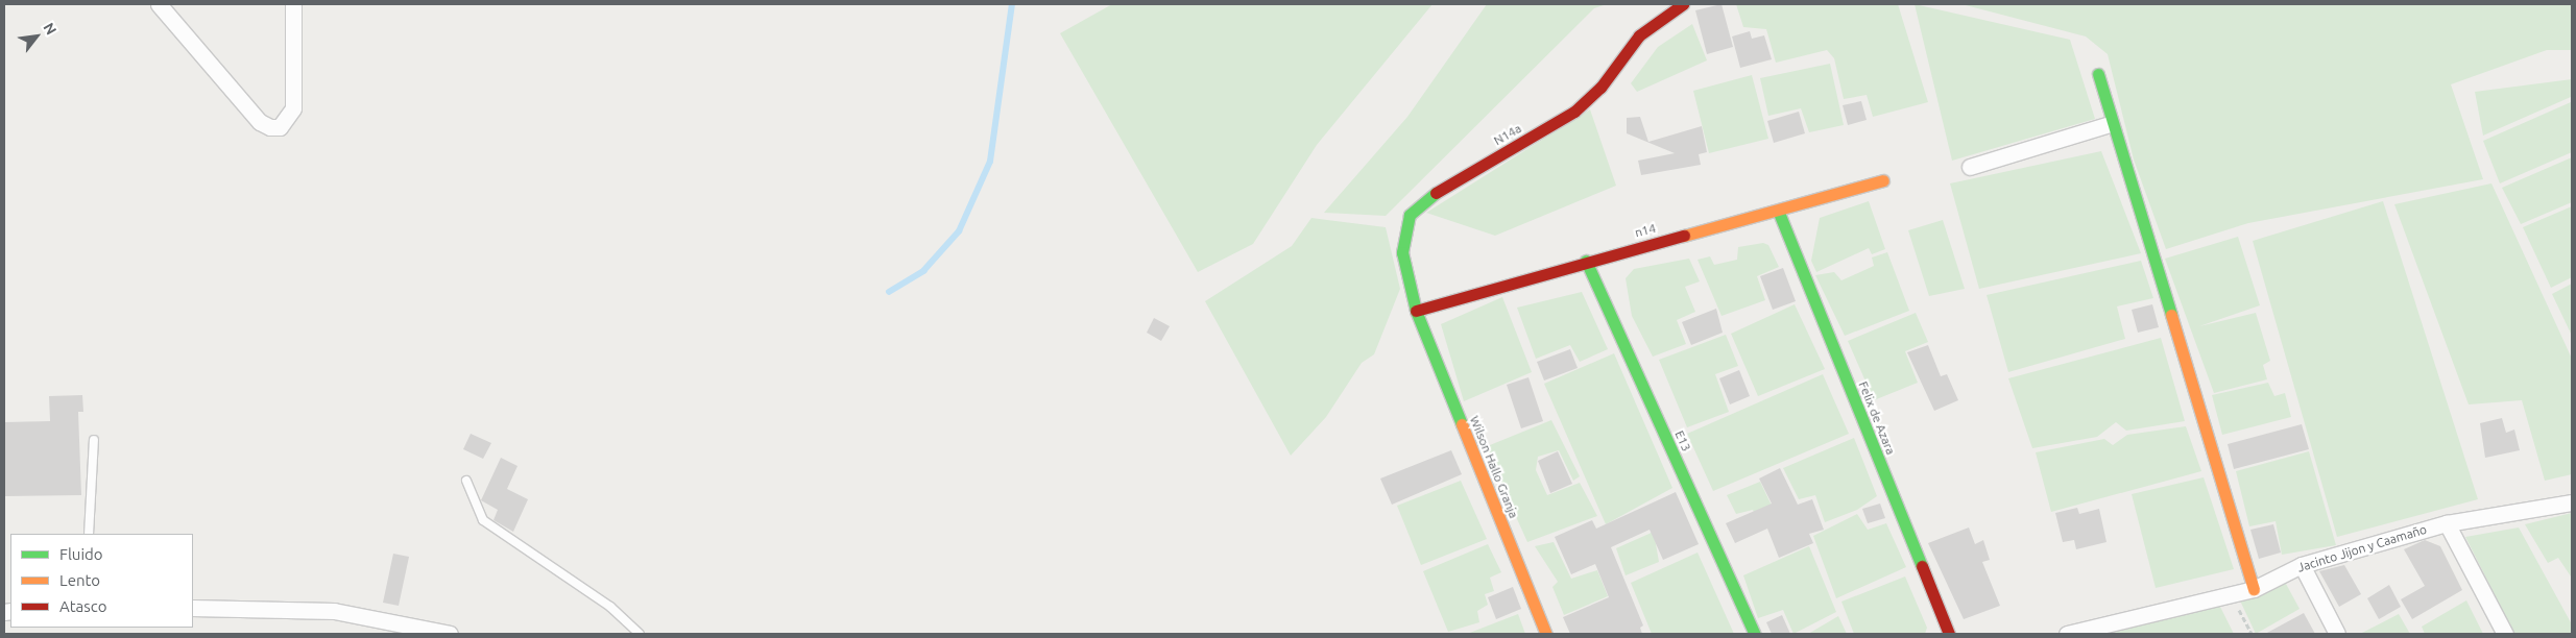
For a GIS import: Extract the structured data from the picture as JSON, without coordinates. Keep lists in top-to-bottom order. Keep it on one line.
{"streets":{"street":["N14a","n14","Felix de Azara","E13","Wilson Hallo Granja","Jacinto Jijon y Caamaño"]},"crossings":[["N14a","n14"],["N14a","Wilson Hallo Granja"],["n14","Felix de Azara"],["n14","E13"],["n14","Wilson Hallo Granja"]],"legend":["Fluido","Lento","Atasco"],"north":"top right"}
